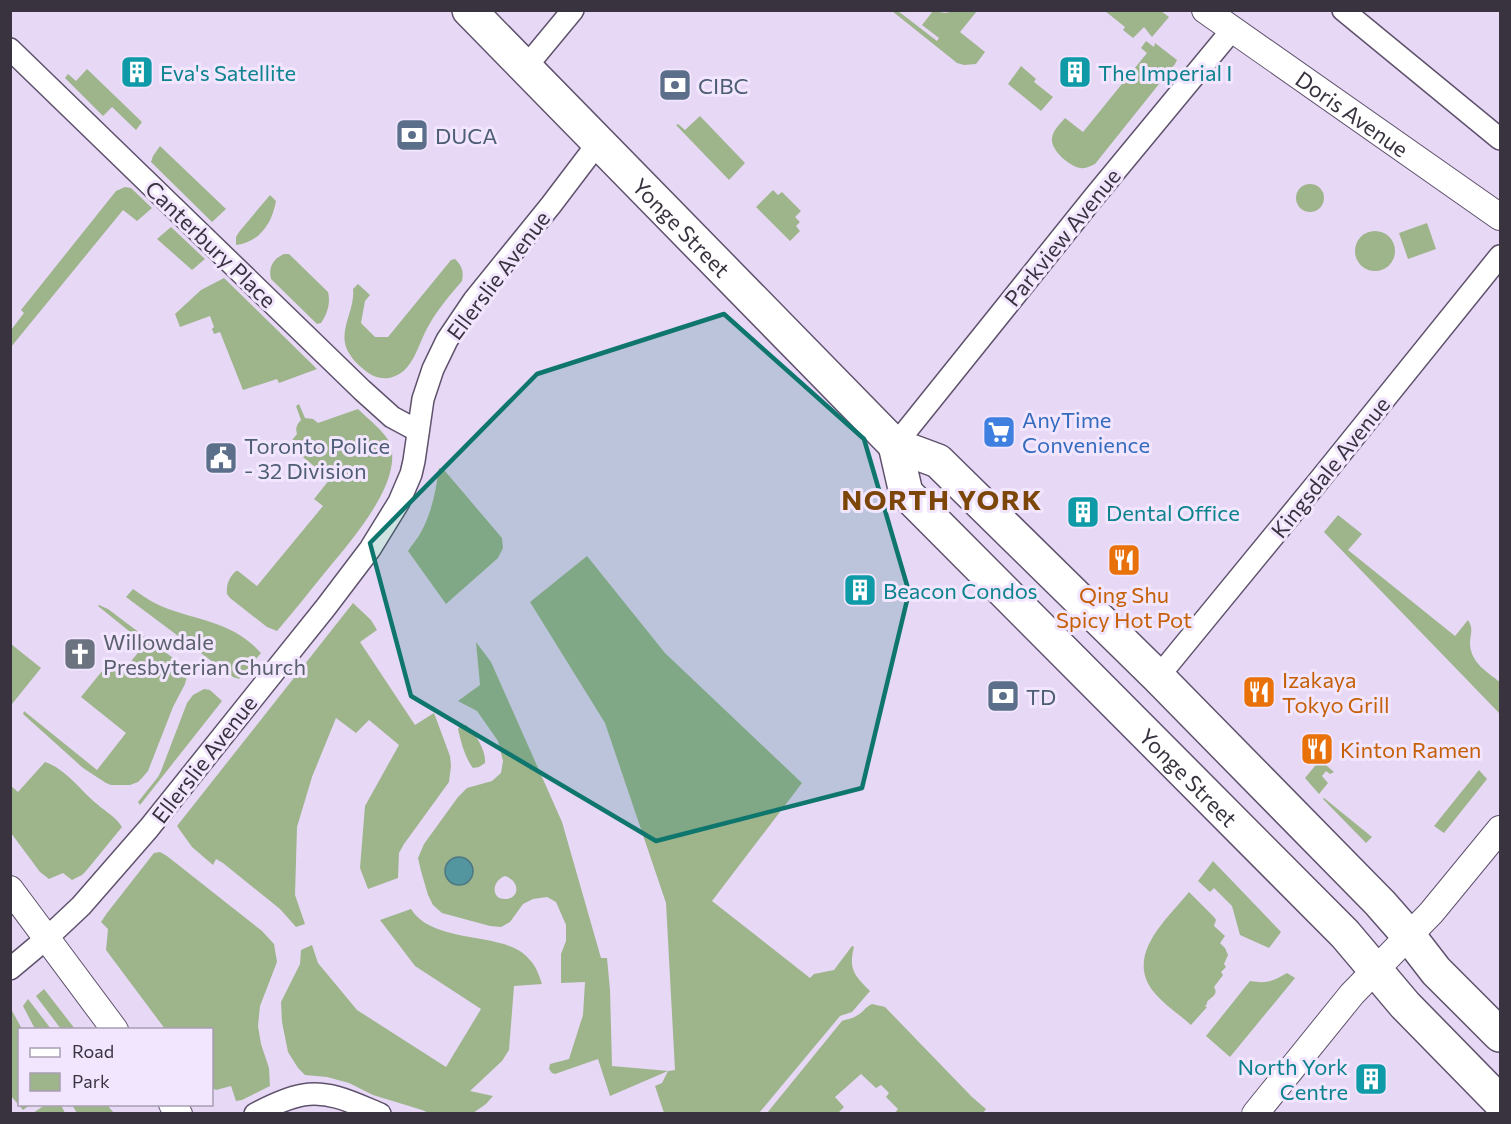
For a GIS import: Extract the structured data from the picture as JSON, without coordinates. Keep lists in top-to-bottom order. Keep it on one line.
{"streets":{"main road":["Yonge Street"],"street":["Doris Avenue","Parkview Avenue","Canterbury Place","Ellerslie Avenue","Kingsdale Avenue"]},"crossings":[["Doris Avenue","Parkview Avenue"],["Yonge Street","Parkview Avenue"],["Yonge Street","Ellerslie Avenue"],["Yonge Street","Kingsdale Avenue"],["Canterbury Place","Ellerslie Avenue"]],"districts":["NORTH YORK"],"places":{"building":["Eva's Satellite","The Imperial I","Dental Office","Beacon Condos","North York Centre"],"bank":["CIBC","DUCA","TD"],"supermarket":["AnyTime Convenience"],"public building":["Toronto Police - 32 Division"],"restaurant":["Qing Shu Spicy Hot Pot","Izakaya Tokyo Grill","Kinton Ramen"],"church":["Willowdale Presbyterian Church"]},"legend":["Road","Park"]}
